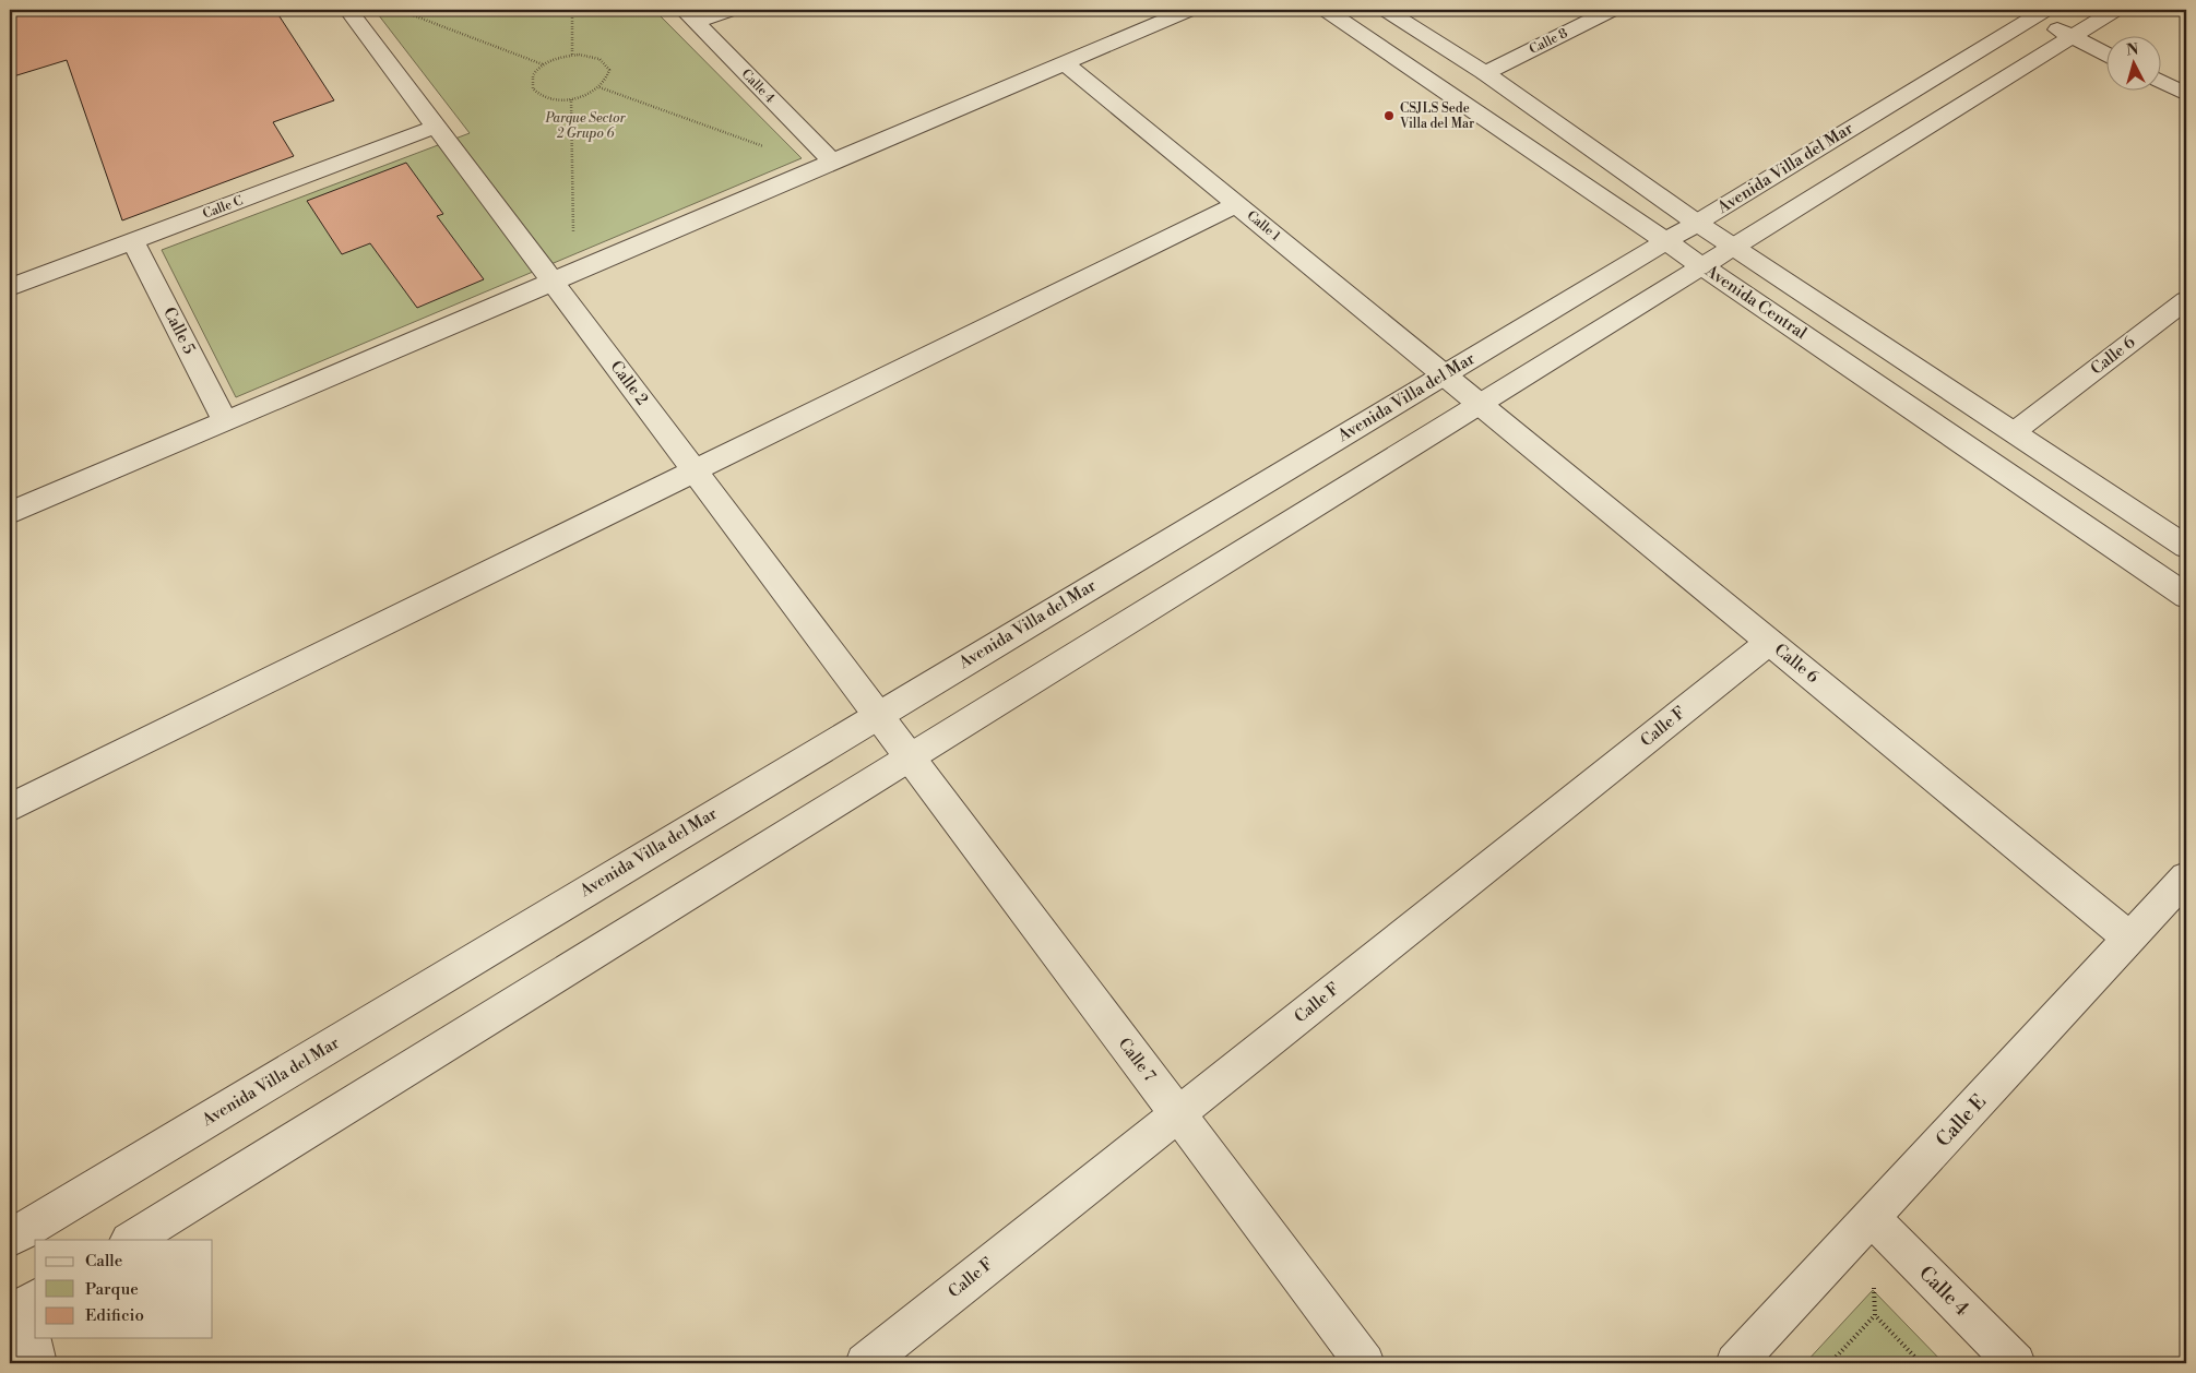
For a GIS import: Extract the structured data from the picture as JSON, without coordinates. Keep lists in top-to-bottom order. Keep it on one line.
{"streets":{"street":["Calle 8","Calle 4","Avenida Villa del Mar","Calle C","Calle 1","Avenida Central","Calle 5","Calle 6","Calle 2","Calle F","Calle 7","Calle E"]},"crossings":[["Calle 8","Avenida Central"],["Calle 4","Calle E"],["Avenida Villa del Mar","Calle 1"],["Avenida Villa del Mar","Avenida Central"],["Avenida Villa del Mar","Calle 6"],["Avenida Villa del Mar","Calle 2"],["Avenida Villa del Mar","Calle 7"],["Calle C","Calle 5"],["Calle C","Calle 2"],["Calle 1","Calle 6"],["Avenida Central","Calle 6"],["Calle 6","Calle F"],["Calle 6","Calle E"],["Calle 2","Calle 7"],["Calle F","Calle 7"]],"parks":["Parque Sector 2 Grupo 6"],"places":["CSJLS Sede Villa del Mar"],"legend":["Calle","Parque","Edificio"],"north":"top"}
